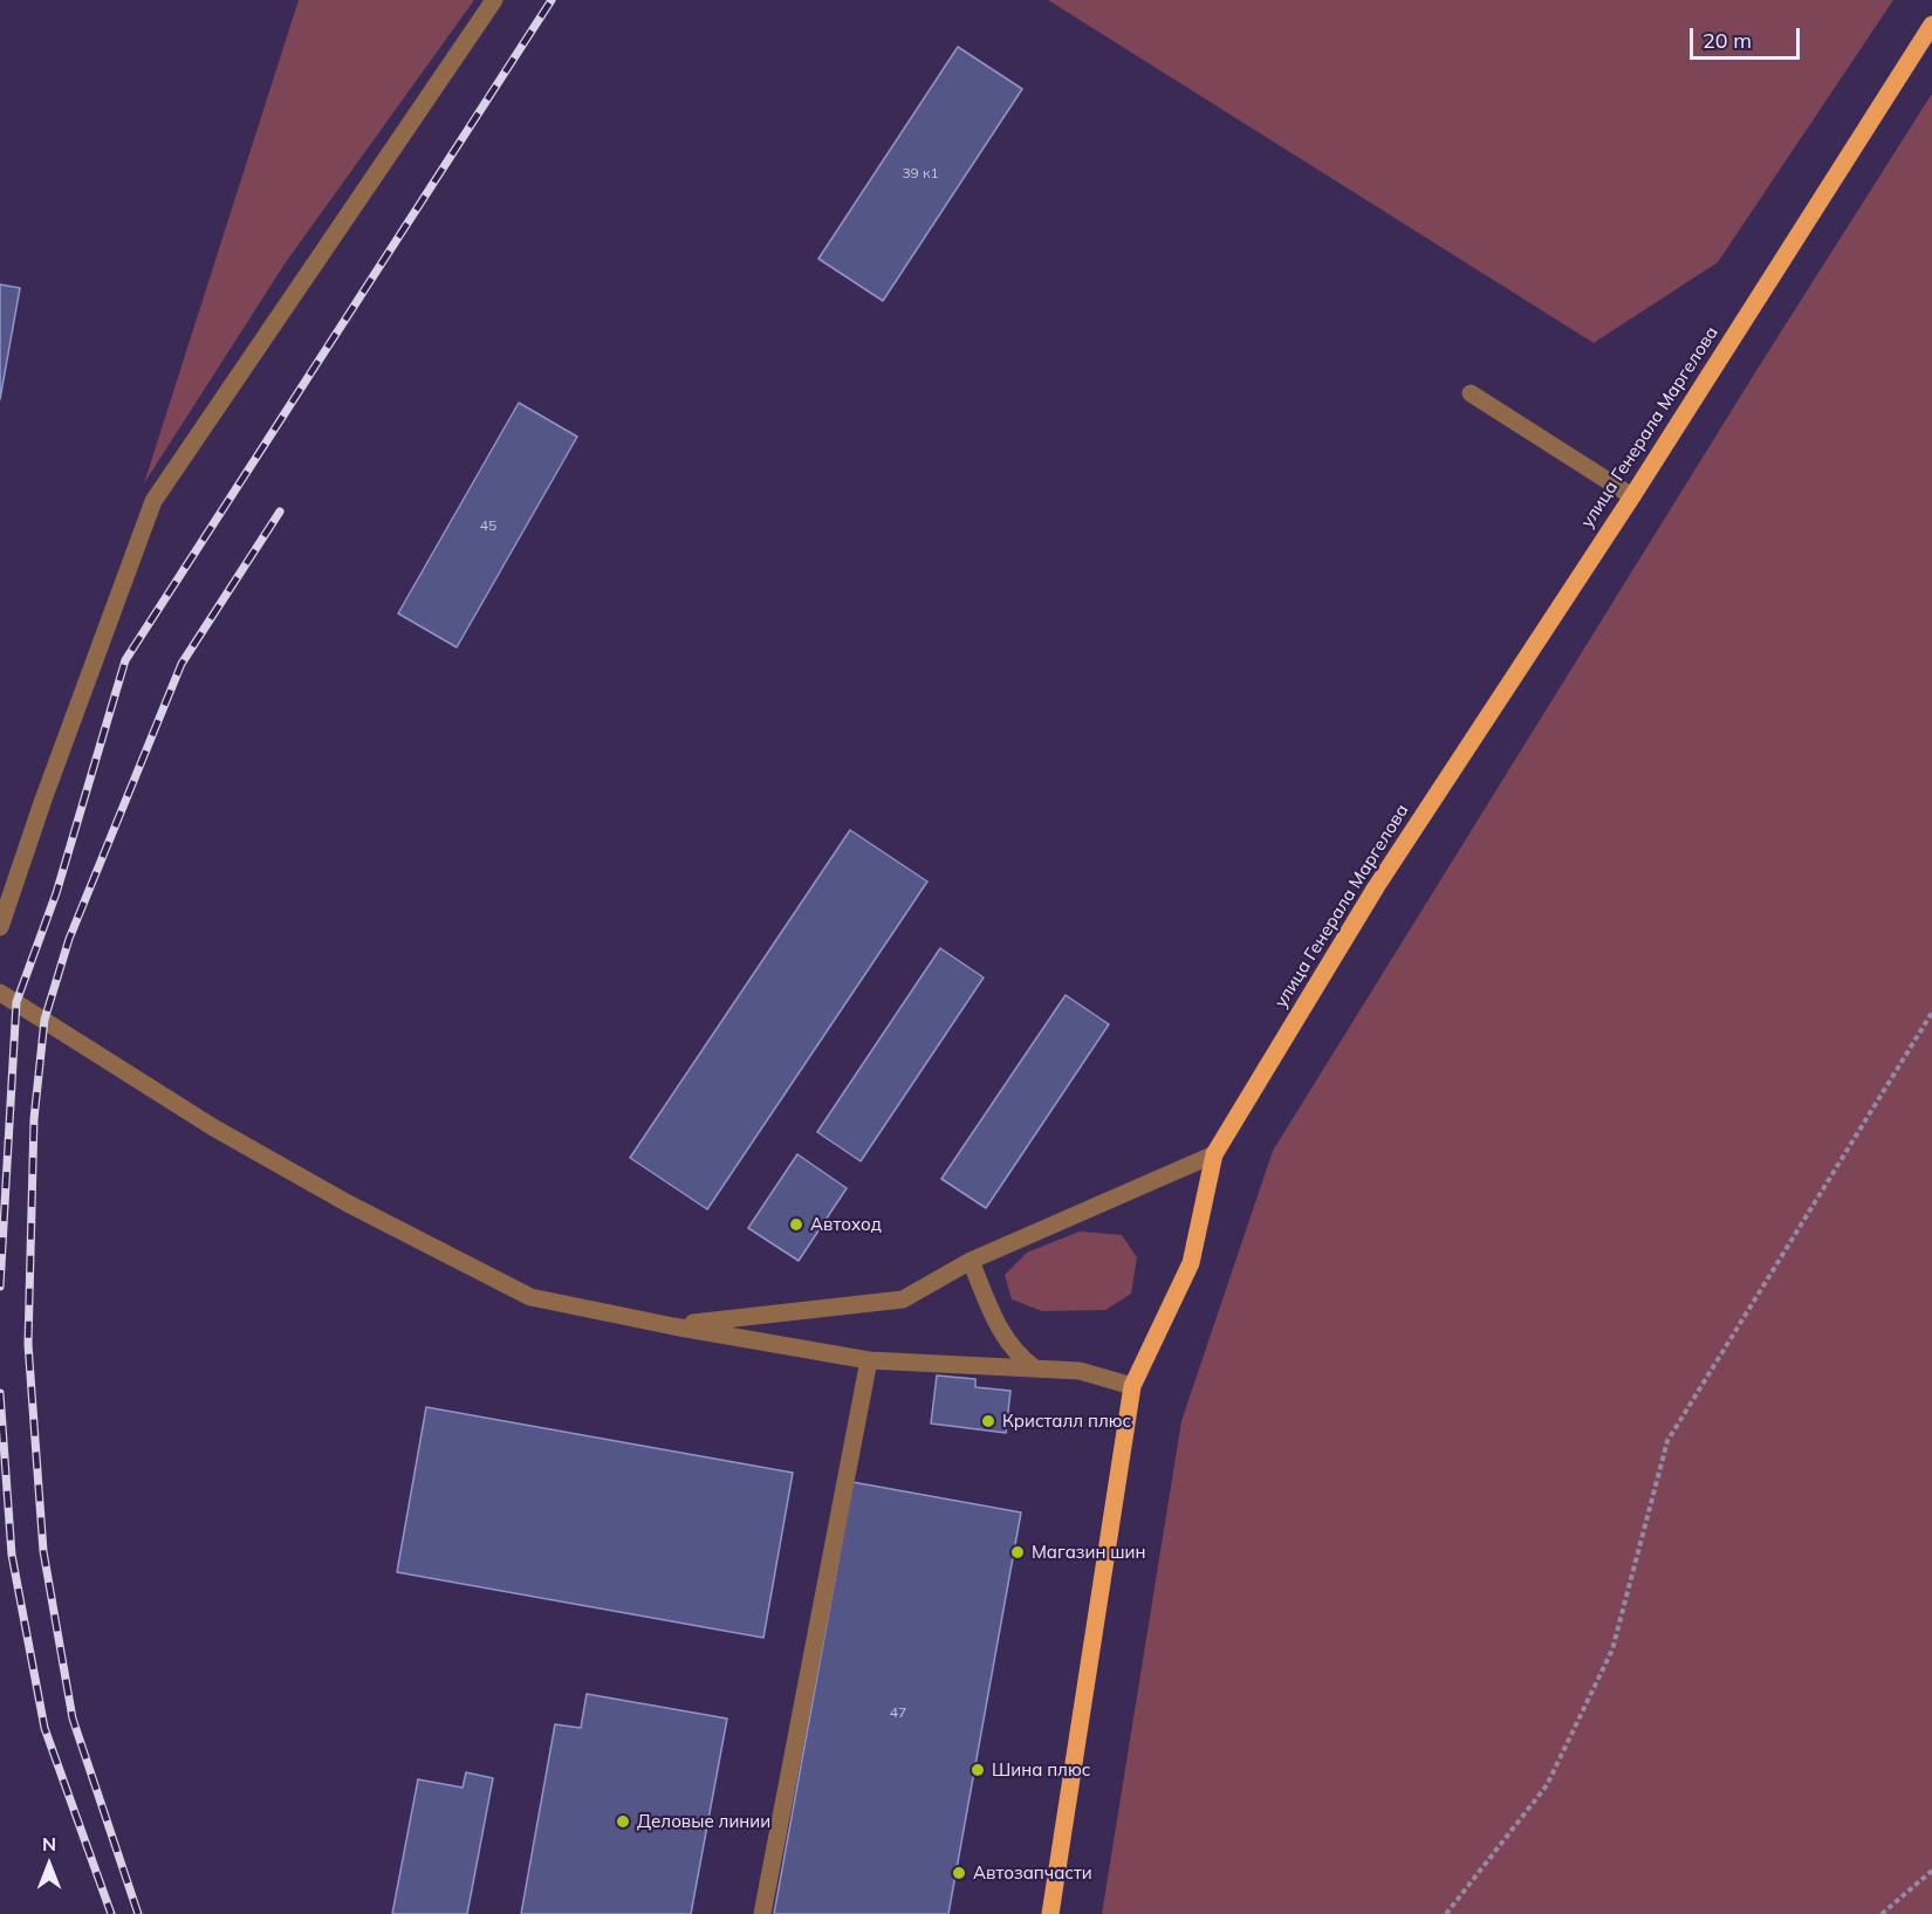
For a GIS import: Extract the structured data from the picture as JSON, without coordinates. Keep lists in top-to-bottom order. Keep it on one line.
{"streets":{"main road":["улица Генерала Маргелова"]},"places":["Автоход","Кристалл плюс","Магазин шин","Шина плюс","Деловые линии","Автозапчасти"],"house_numbers":["39 к1","45","47"],"scale_bar":"20 m","north":"top"}
